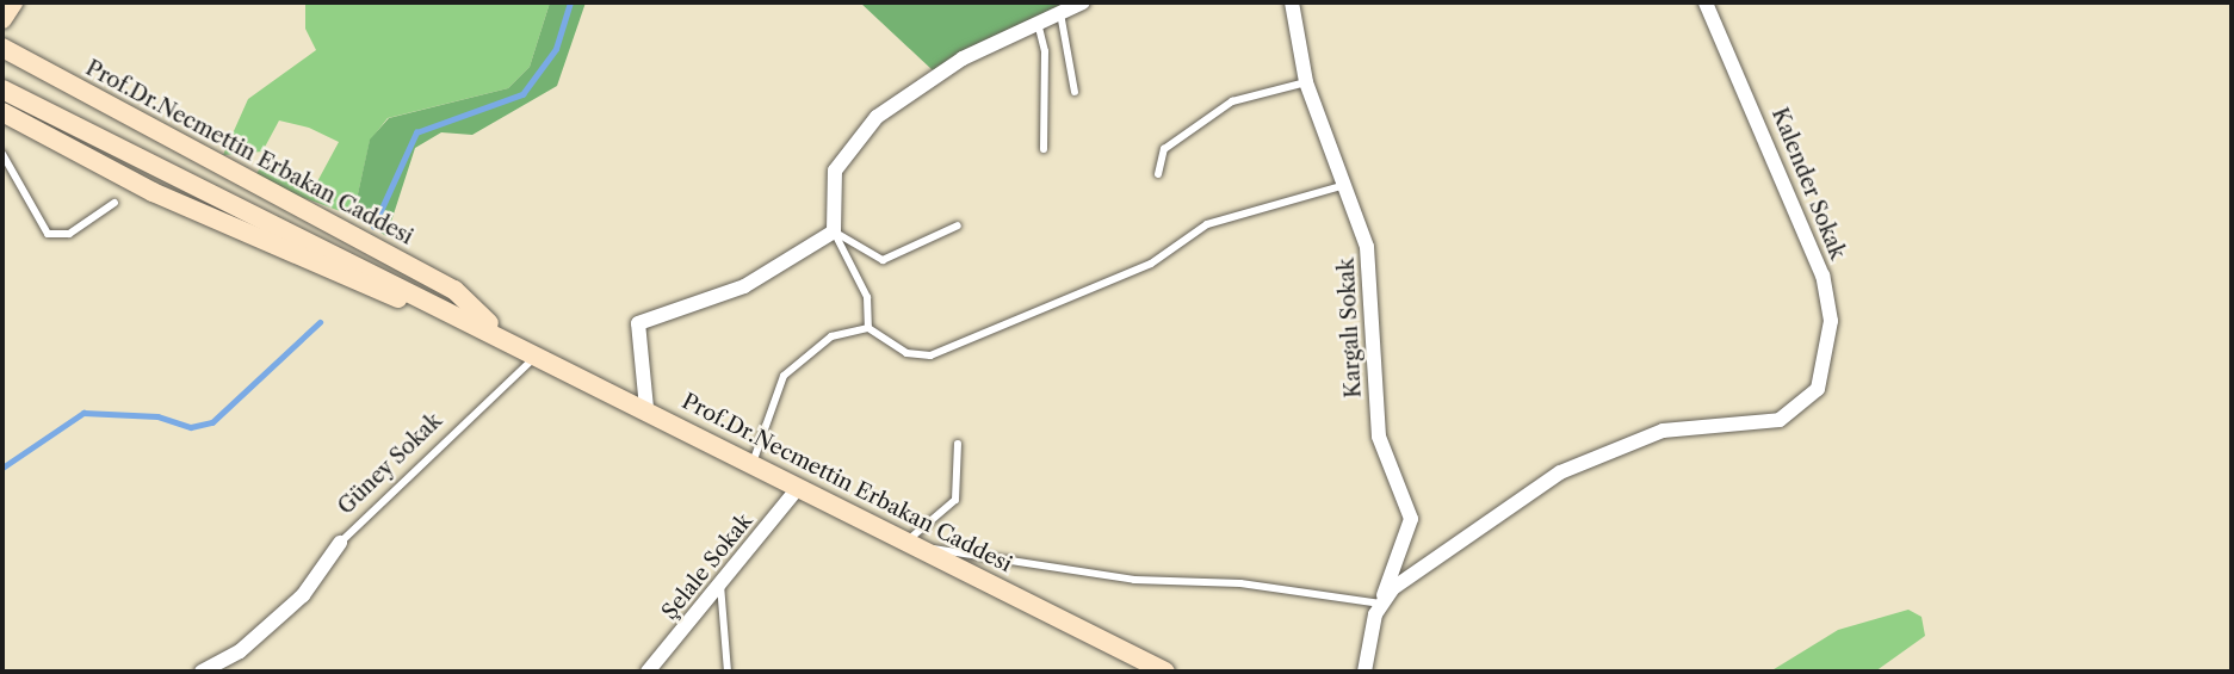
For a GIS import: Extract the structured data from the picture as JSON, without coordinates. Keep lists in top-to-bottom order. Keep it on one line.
{"streets":{"main road":["Prof.Dr.Necmettin Erbakan Caddesi"],"street":["Kalender Sokak","Kargalı Sokak","Güney Sokak","Şelale Sokak"]},"crossings":[["Prof.Dr.Necmettin Erbakan Caddesi","Güney Sokak"],["Prof.Dr.Necmettin Erbakan Caddesi","Şelale Sokak"],["Kalender Sokak","Kargalı Sokak"]]}
